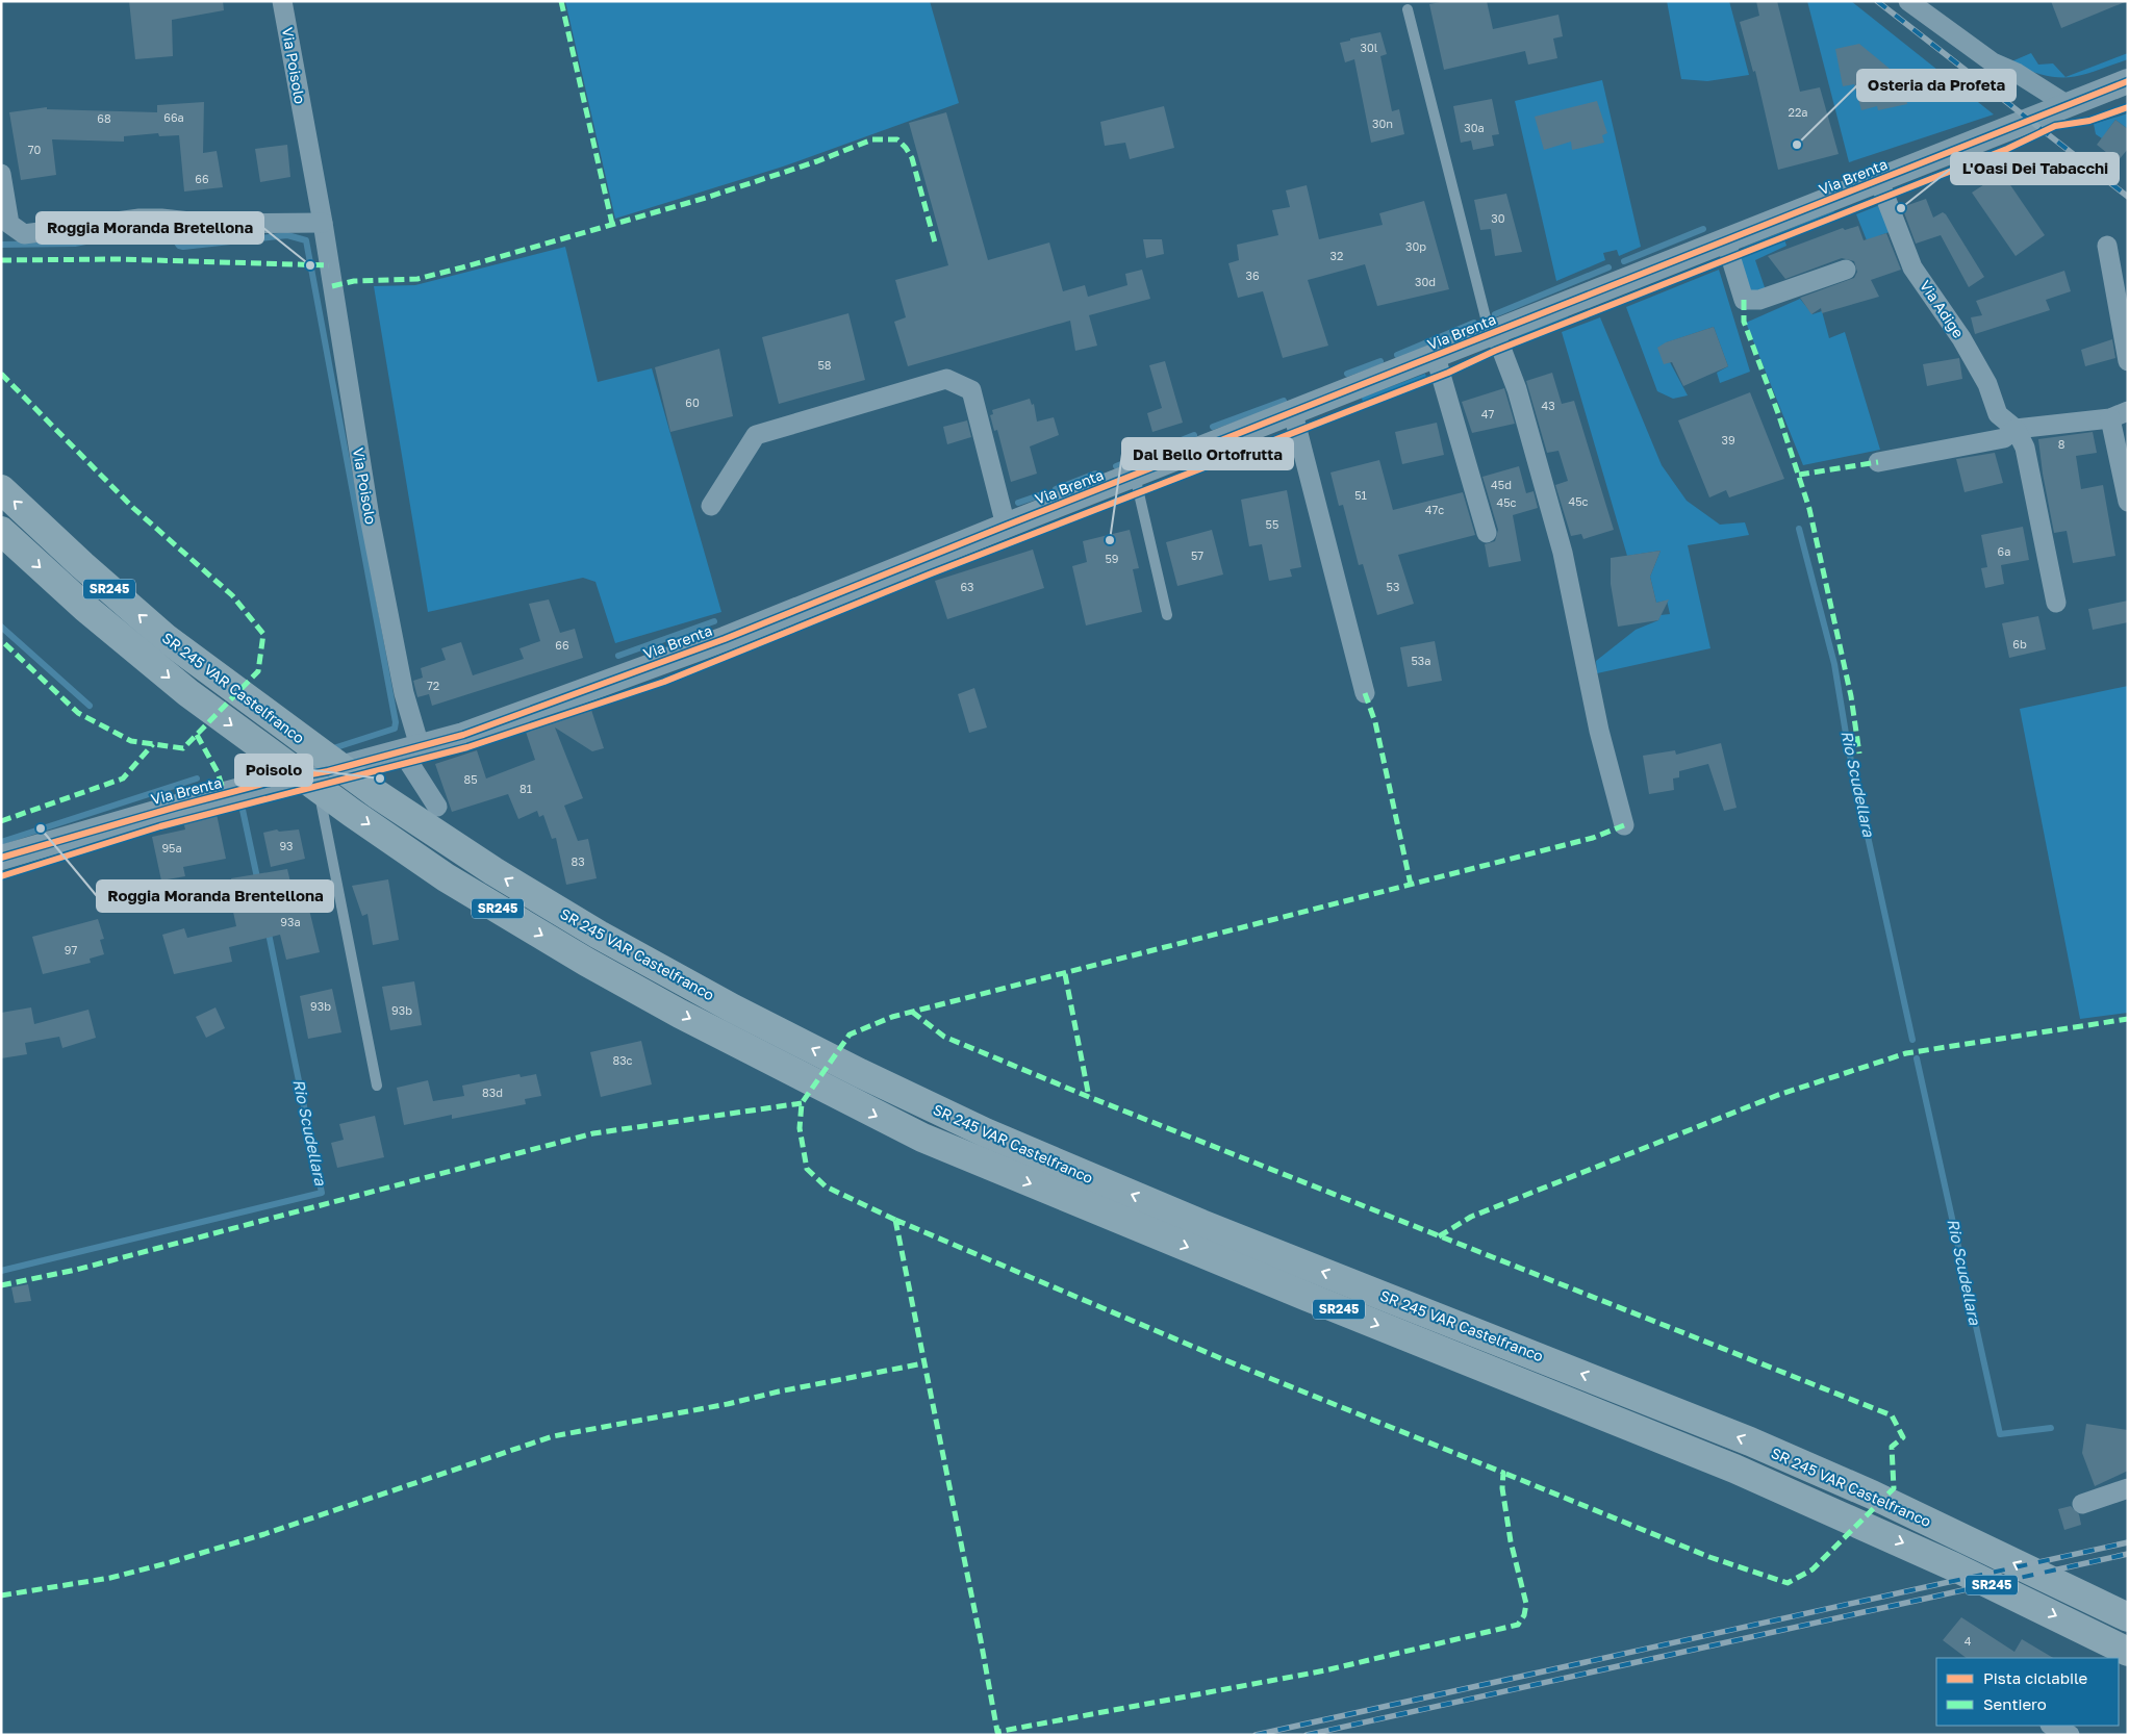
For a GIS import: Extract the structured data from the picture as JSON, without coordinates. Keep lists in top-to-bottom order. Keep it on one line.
{"streets":{"highway":["SR245","SR 245 VAR Castelfranco"],"street":["Via Poisolo","Via Brenta","Via Adige"]},"crossings":[["Via Poisolo","Via Brenta"],["Via Brenta","Via Adige"]],"water":["Rio Scudellara"],"places":["Osteria da Profeta","L'Oasi Dei Tabacchi","Roggia Moranda Bretellona","Dal Bello Ortofrutta","Poisolo","Roggia Moranda Brentellona"],"house_numbers":["30l","22a","66a","68","30n","30a","70","66","30","30p","32","36","30d","58","60","43","47","39","8","45d","51","45c","45c","47c","55","6a","57","59","63","53","6b","66","53a","72","85","81","93","95a","83","93a","97","93b","93b","83c","83d","4"],"legend":["Pista ciclabile","Sentiero"]}
